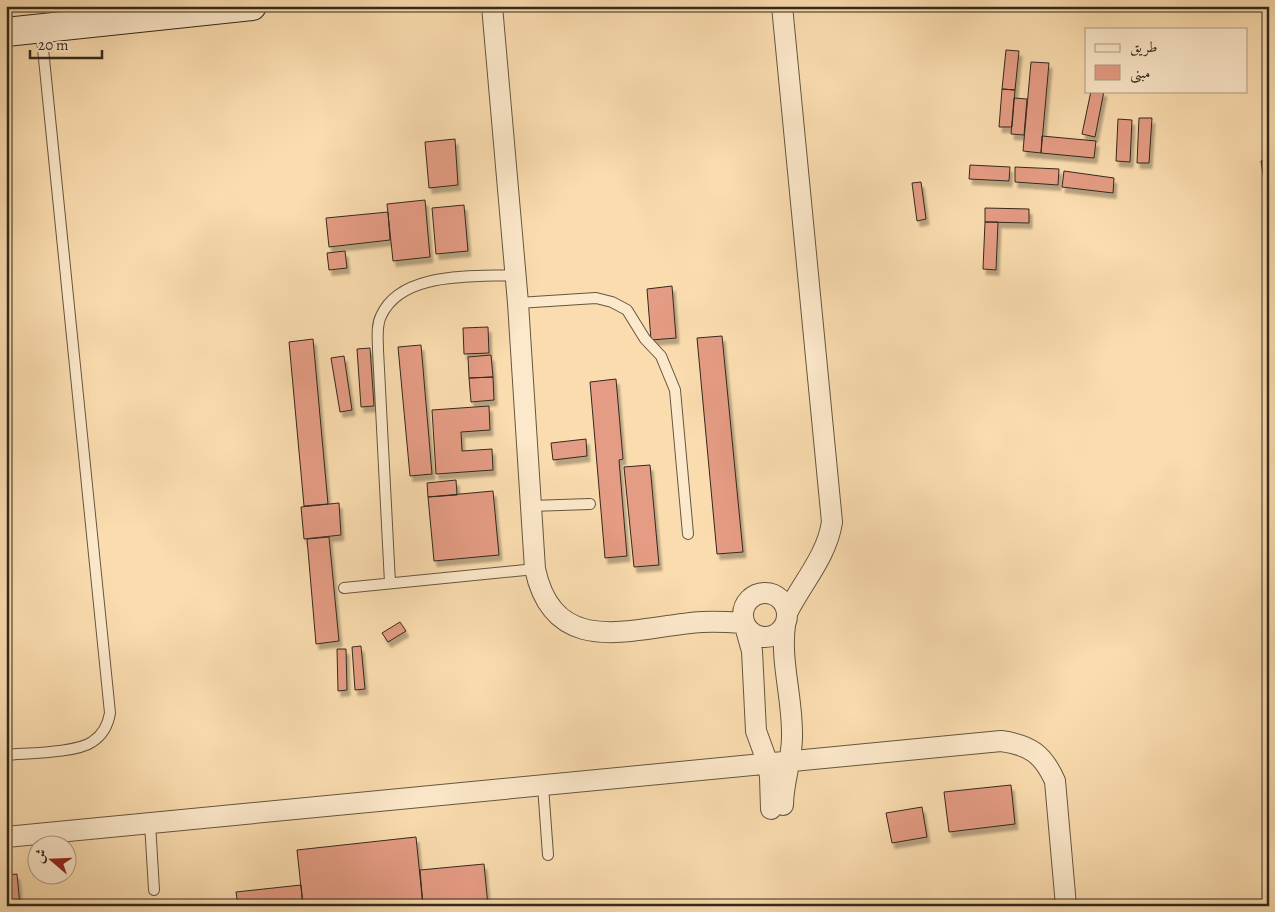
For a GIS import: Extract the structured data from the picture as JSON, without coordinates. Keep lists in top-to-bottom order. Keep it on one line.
{"legend":["طريق","مبنى"],"scale_bar":"20 m","north":"left"}
